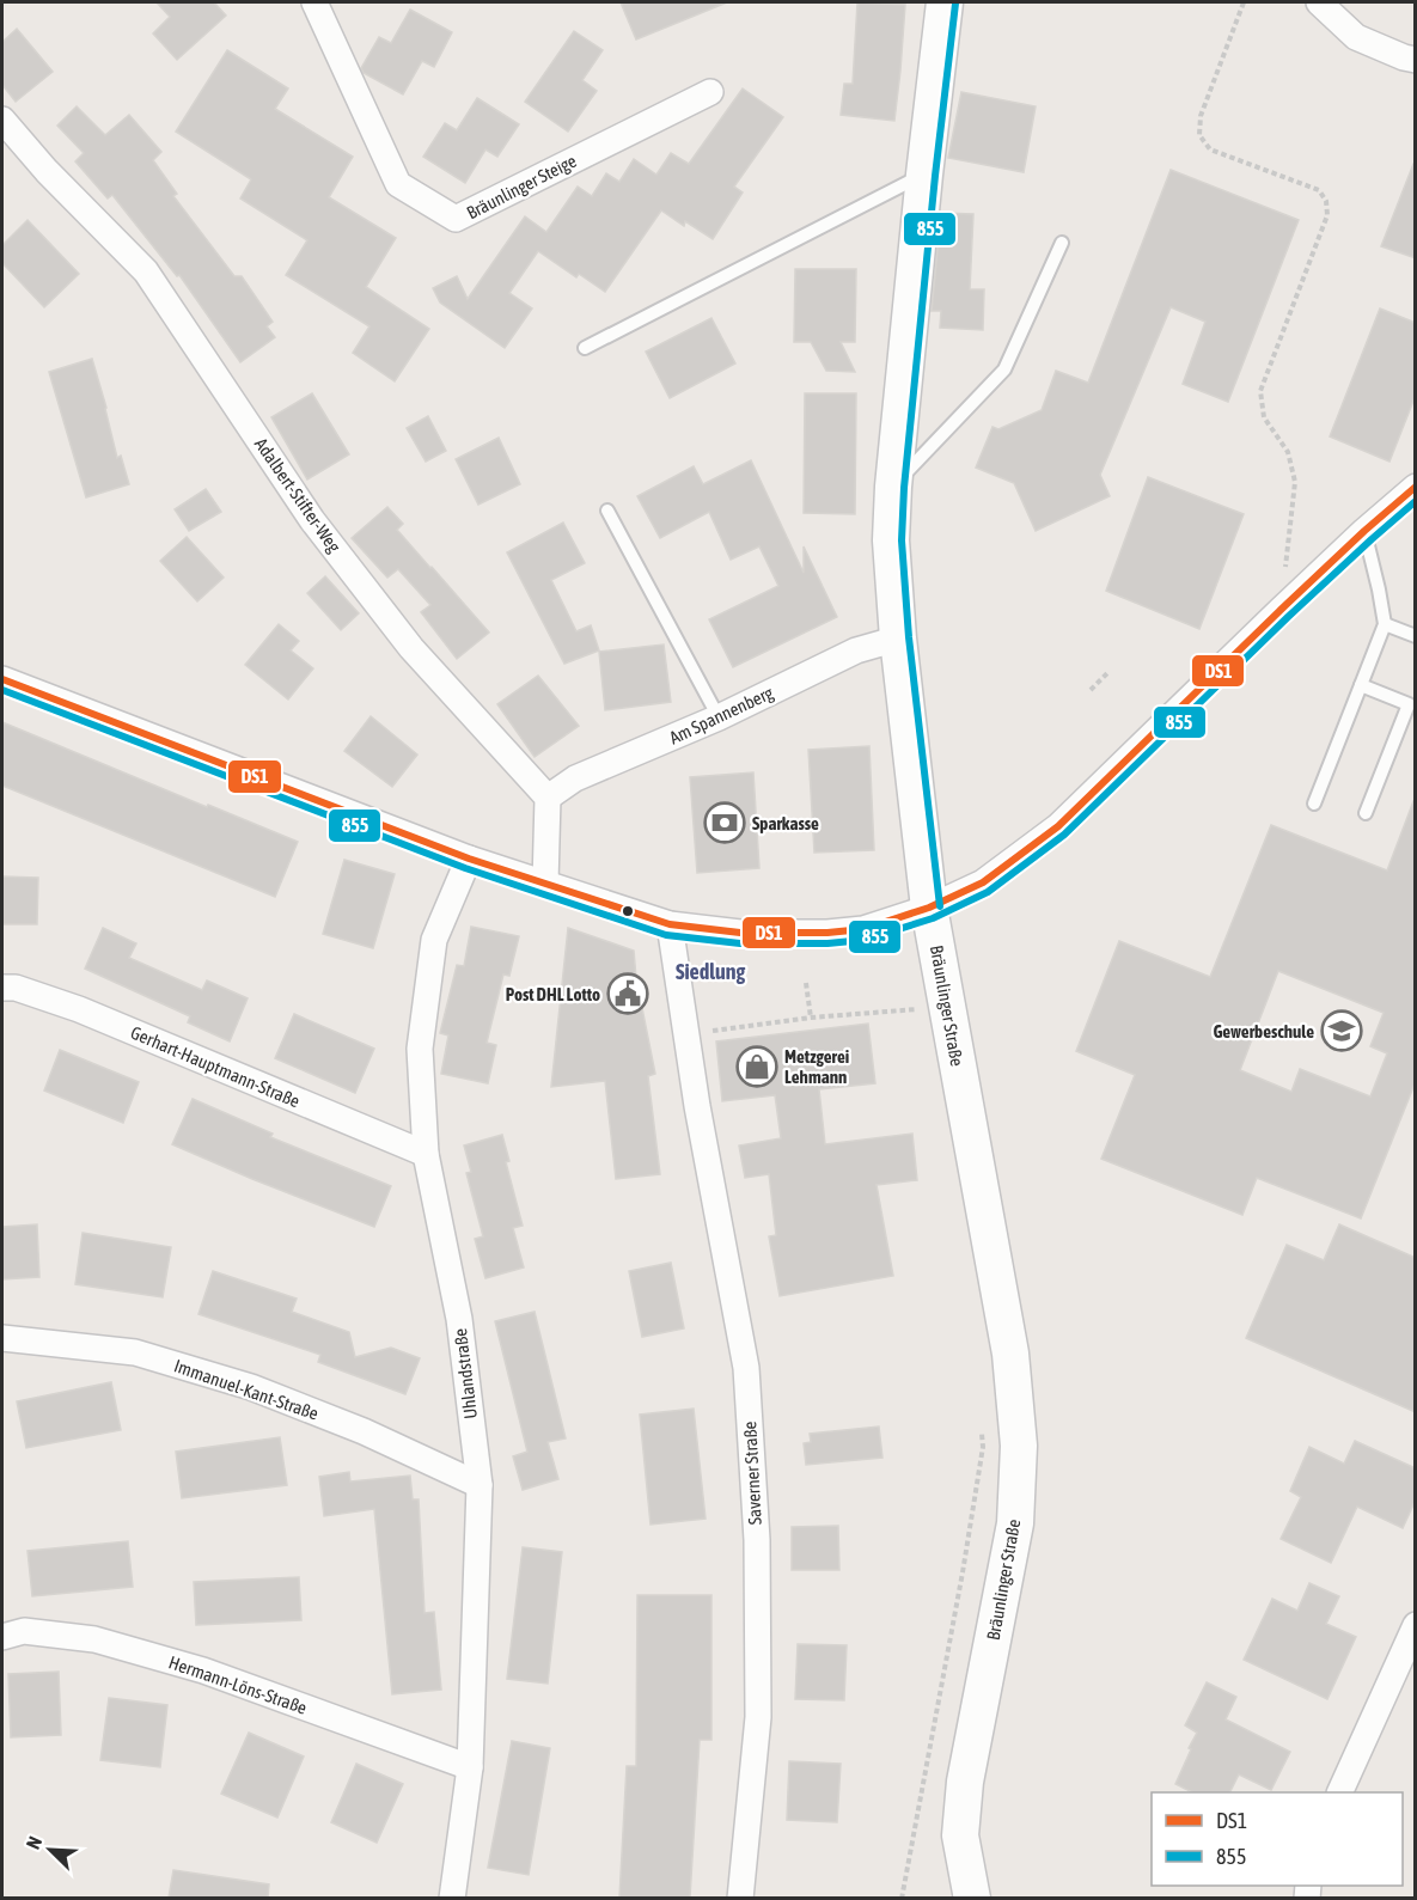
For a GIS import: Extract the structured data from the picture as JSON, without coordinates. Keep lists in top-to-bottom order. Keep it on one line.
{"streets":{"main road":["Bräunlinger Straße"],"street":["Bräunlinger Steige","Adalbert-Stifter-Weg","Am Spannenberg","Gerhart-Hauptmann-Straße","Uhlandstraße","Immanuel-Kant-Straße","Saverner Straße","Hermann-Löns-Straße"]},"crossings":[["Adalbert-Stifter-Weg","Am Spannenberg"],["Am Spannenberg","Bräunlinger Straße"],["Gerhart-Hauptmann-Straße","Uhlandstraße"],["Uhlandstraße","Immanuel-Kant-Straße"],["Uhlandstraße","Hermann-Löns-Straße"]],"districts":["Siedlung"],"places":{"bank":["Sparkasse"],"public building":["Post DHL Lotto"],"school or university":["Gewerbeschule"],"shop":["Metzgerei Lehmann"]},"lines":["transit line 855","transit line DS1"],"legend":["DS1","855"],"north":"top left"}
